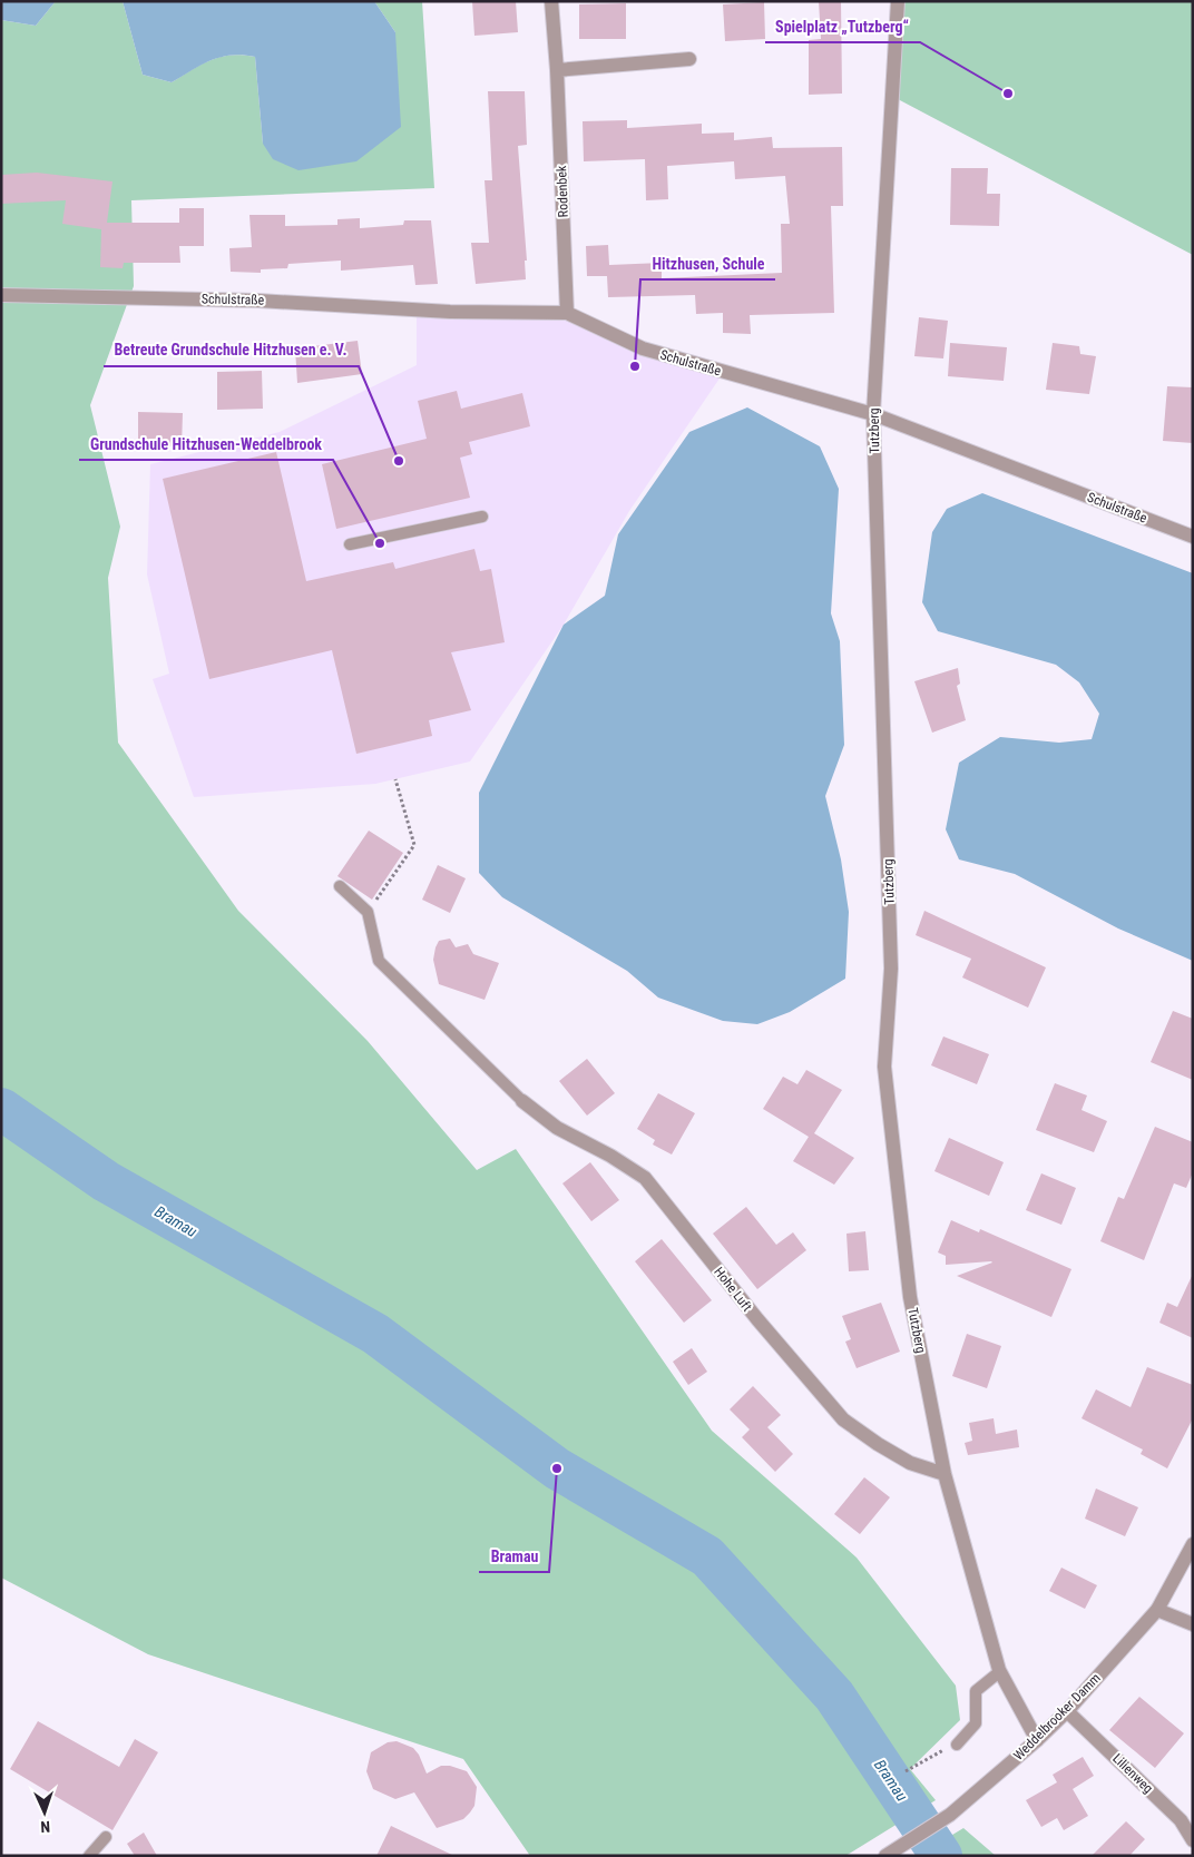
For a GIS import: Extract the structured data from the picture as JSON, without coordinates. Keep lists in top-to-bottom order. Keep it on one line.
{"streets":{"street":["Rodenbek","Schulstraße","Tutzberg","Hohe Luft","Weddelbrooker Damm","Lilienweg"]},"crossings":[["Rodenbek","Schulstraße"],["Schulstraße","Tutzberg"],["Tutzberg","Hohe Luft"],["Tutzberg","Weddelbrooker Damm"],["Weddelbrooker Damm","Lilienweg"]],"water":["Bramau"],"places":["Spielplatz „Tutzberg“","Hitzhusen, Schule","Betreute Grundschule Hitzhusen e. V.","Grundschule Hitzhusen-Weddelbrook","Bramau"],"north":"bottom"}
